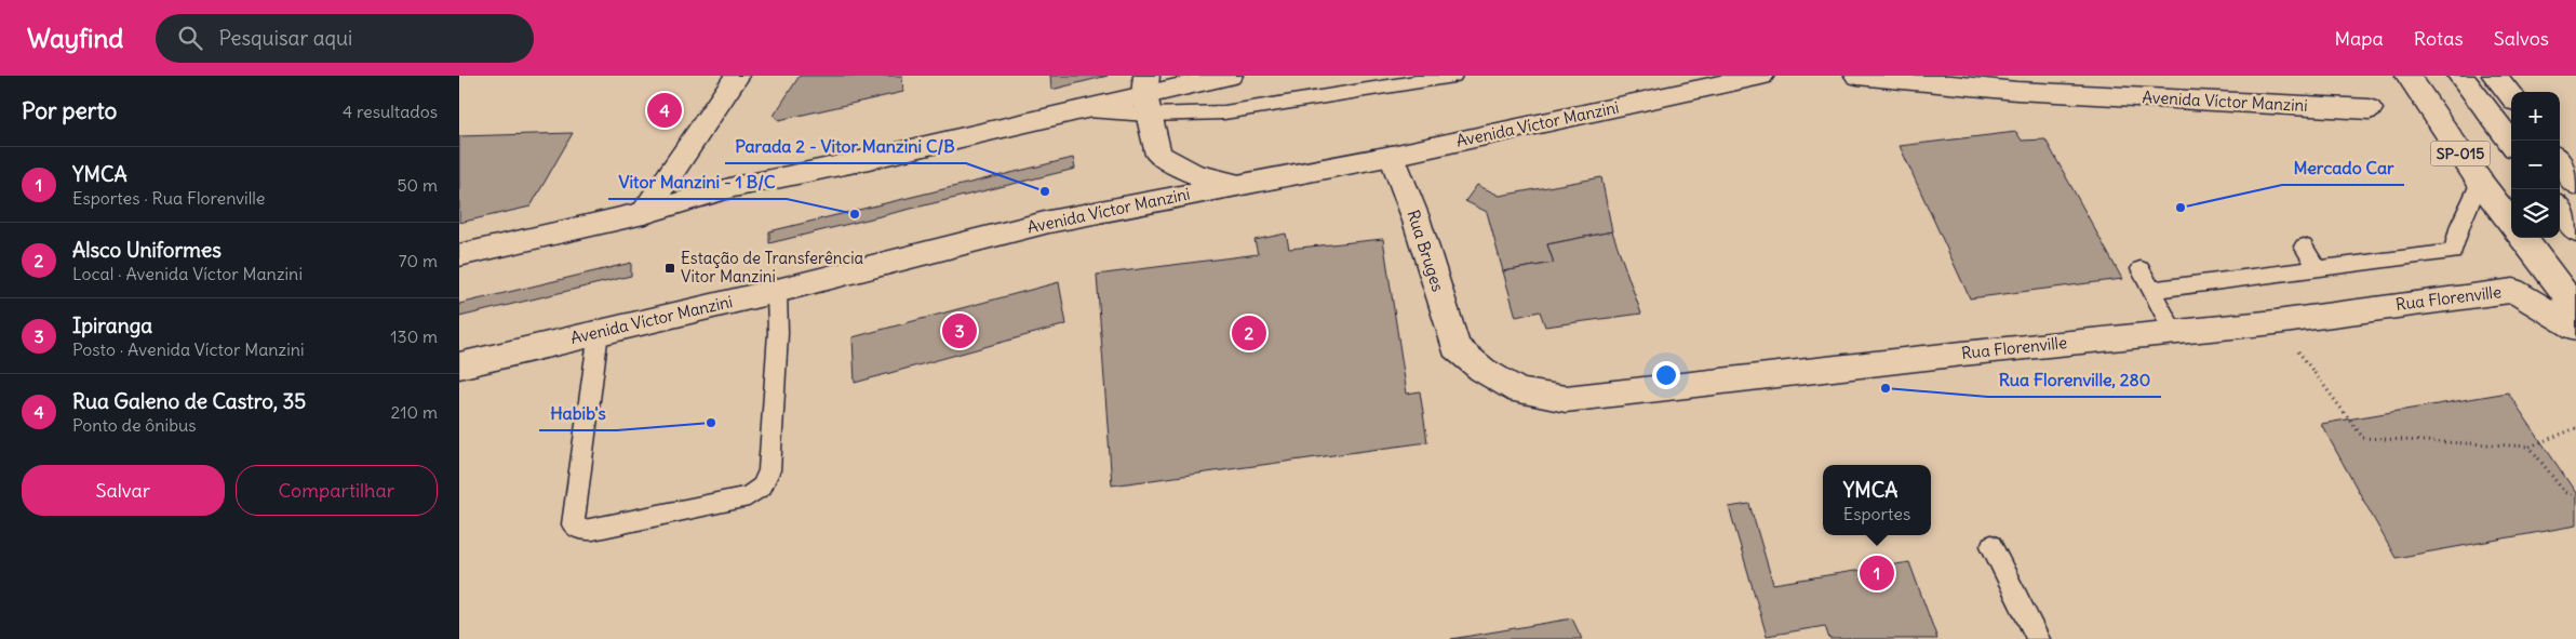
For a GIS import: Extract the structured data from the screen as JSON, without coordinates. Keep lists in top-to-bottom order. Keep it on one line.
{"streets":{"main road":["Avenida Víctor Manzini","SP-015","Rua Bruges","Rua Florenville"]},"crossings":[["Avenida Víctor Manzini","Rua Bruges"],["Rua Bruges","Rua Florenville"]],"places":{"other":["Parada 2 - Vitor Manzini C/B","Mercado Car","Vitor Manzini - 1 B/C","Rua Florenville, 280","Habib's"],"transit":["Estação de Transferência Vitor Manzini"]},"page":{"header":"Wayfind","search":"Pesquisar aqui","nav":["Mapa","Rotas","Salvos"],"heading":["Por perto","4 resultados"],"pins":["4","3","2","1"],"map_buttons":["+","−"],"list":[{"mark":"1","name":"YMCA","note":"Esportes · Rua Florenville","value":"50 m"},{"mark":"2","name":"Alsco Uniformes","note":"Local · Avenida Víctor Manzini","value":"70 m"},{"mark":"3","name":"Ipiranga","note":"Posto · Avenida Víctor Manzini","value":"130 m"},{"mark":"4","name":"Rua Galeno de Castro, 35","note":"Ponto de ônibus","value":"210 m"}],"buttons":["Salvar","Compartilhar"],"popup":["YMCA","Esportes"]}}
